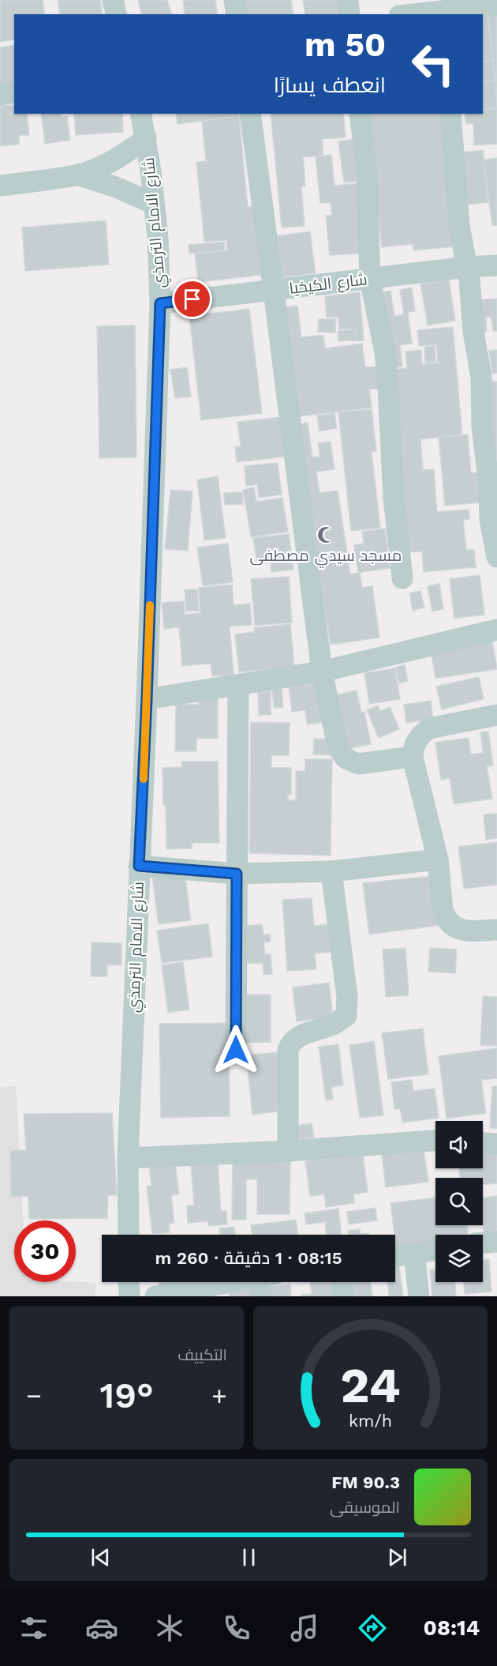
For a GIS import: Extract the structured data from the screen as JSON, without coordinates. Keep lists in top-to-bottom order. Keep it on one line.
{"streets":{"street":["شارع الامام الترمذي","شارع الكيخيا"]},"crossings":[["شارع الامام الترمذي","شارع الكيخيا"]],"places":{"mosque":["مسجد سيدي مصطفى"]},"page":{"turn":["50 m","انعطف يسارًا"],"limit":"30","trip":"08:15 · 1 دقيقة · 260 m","tile":"التكييف","heat":["−","19°","+"],"song":["90.3 FM","الموسيقى"],"tabs":"08:14","gauge":["24","km/h"]}}
